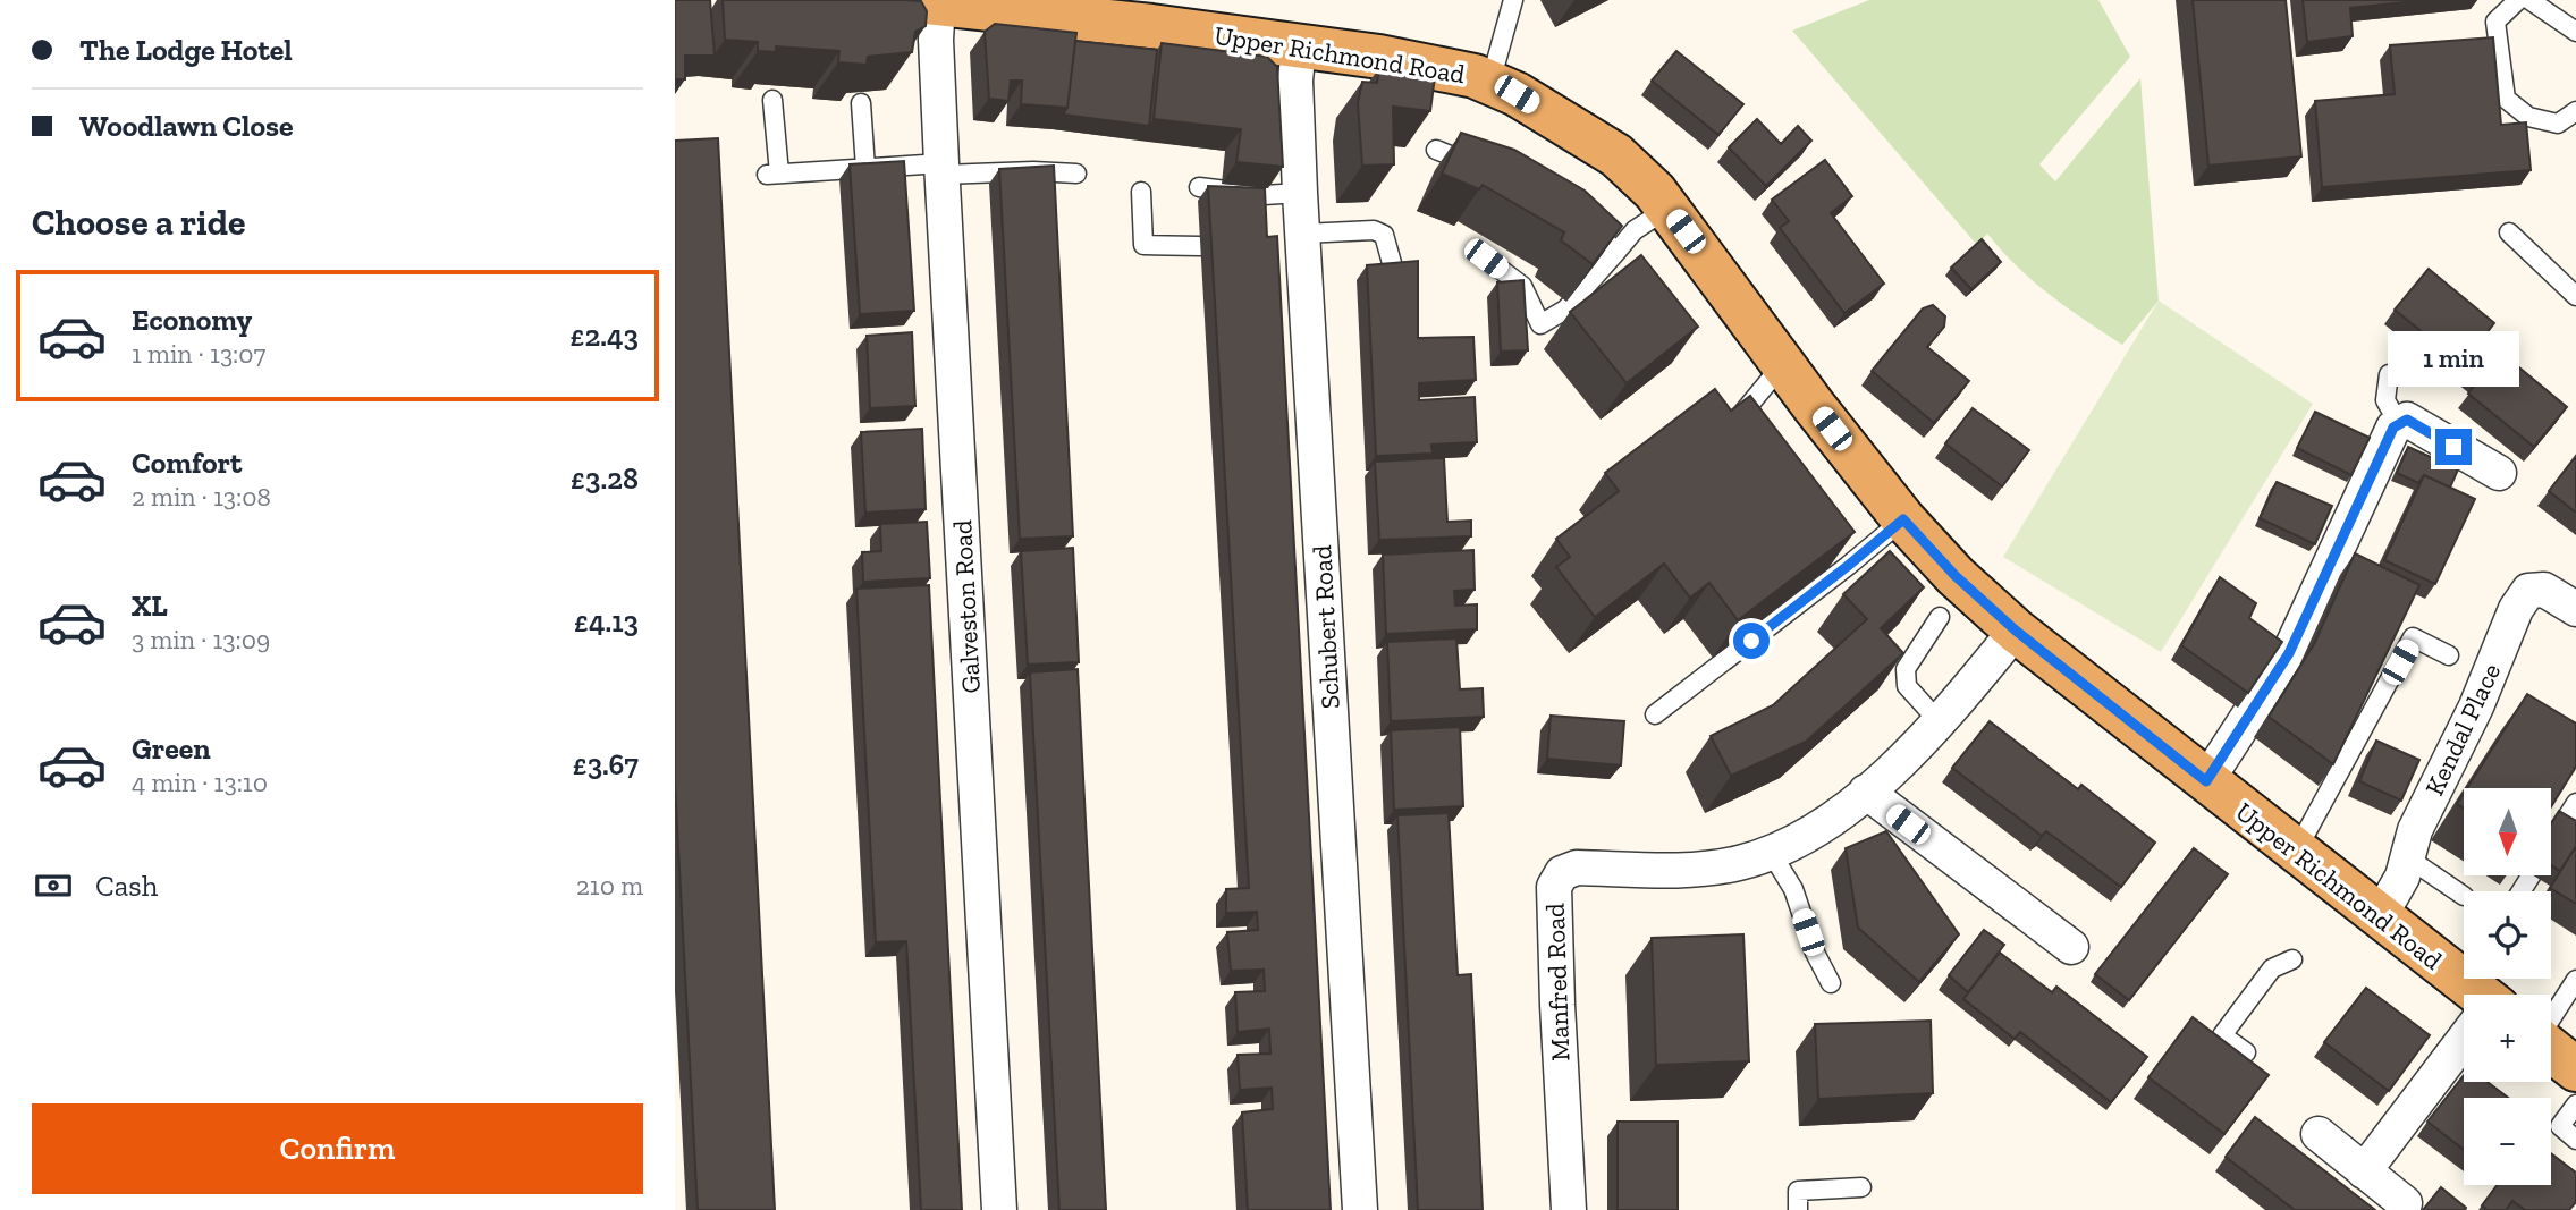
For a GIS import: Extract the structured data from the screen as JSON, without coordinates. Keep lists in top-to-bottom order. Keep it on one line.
{"streets":{"highway":["Upper Richmond Road"],"street":["Galveston Road","Schubert Road","Kendal Place","Manfred Road"]},"crossings":[["Upper Richmond Road","Galveston Road"],["Upper Richmond Road","Schubert Road"],["Upper Richmond Road","Kendal Place"],["Upper Richmond Road","Manfred Road"]],"north":"bottom","page":{"banner":["The Lodge Hotel","Woodlawn Close"],"heading":"Choose a ride","list":[{"name":"Economy","note":"1 min · 13:07","value":"£2.43"},{"name":"Comfort","note":"2 min · 13:08","value":"£3.28"},{"name":"XL","note":"3 min · 13:09","value":"£4.13"},{"name":"Green","note":"4 min · 13:10","value":"£3.67"}],"bubble":"1 min","map_buttons":["+","−"],"pay":["Cash","210 m"],"buttons":"Confirm"}}
